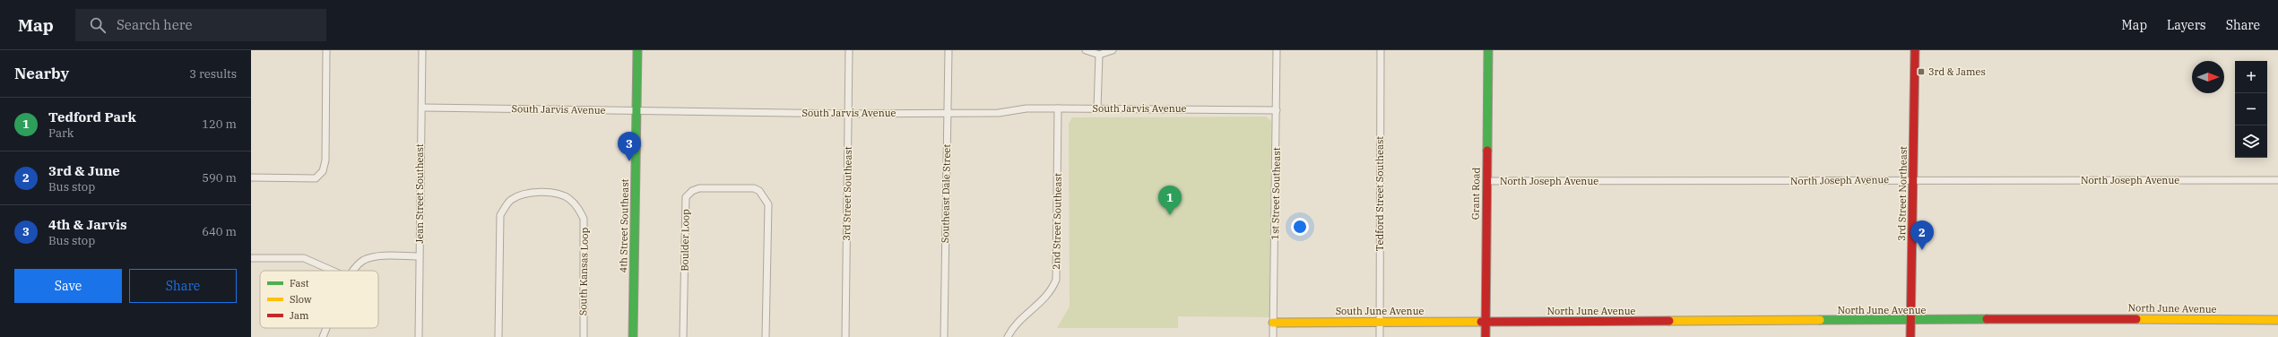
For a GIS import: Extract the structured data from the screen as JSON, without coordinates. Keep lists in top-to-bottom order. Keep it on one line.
{"streets":{"street":["South Jarvis Avenue","North Joseph Avenue","Jean Street Southeast","3rd Street Southeast","Southeast Dale Street","1st Street Southeast","Tedford Street Southeast","Grant Road","3rd Street Northeast","2nd Street Southeast","4th Street Southeast","Boulder Loop","South Kansas Loop","North June Avenue","South June Avenue"]},"crossings":[["South Jarvis Avenue","Jean Street Southeast"],["South Jarvis Avenue","3rd Street Southeast"],["South Jarvis Avenue","Southeast Dale Street"],["South Jarvis Avenue","1st Street Southeast"],["South Jarvis Avenue","2nd Street Southeast"],["South Jarvis Avenue","4th Street Southeast"],["North Joseph Avenue","Grant Road"],["North Joseph Avenue","3rd Street Northeast"],["1st Street Southeast","South June Avenue"],["Tedford Street Southeast","South June Avenue"],["Grant Road","North June Avenue"],["Grant Road","South June Avenue"],["3rd Street Northeast","North June Avenue"],["North June Avenue","South June Avenue"]],"places":{"transit":["3rd & James"]},"legend":["Fast","Slow","Jam"],"north":"right","page":{"header":"Map","search":"Search here","nav":["Map","Layers","Share"],"heading":["Nearby","3 results"],"map_buttons":["+","−"],"list":[{"mark":"1","name":"Tedford Park","note":"Park","value":"120 m"},{"mark":"2","name":"3rd & June","note":"Bus stop","value":"590 m"},{"mark":"3","name":"4th & Jarvis","note":"Bus stop","value":"640 m"}],"pins":["3","1","2"],"buttons":["Save","Share"]}}
